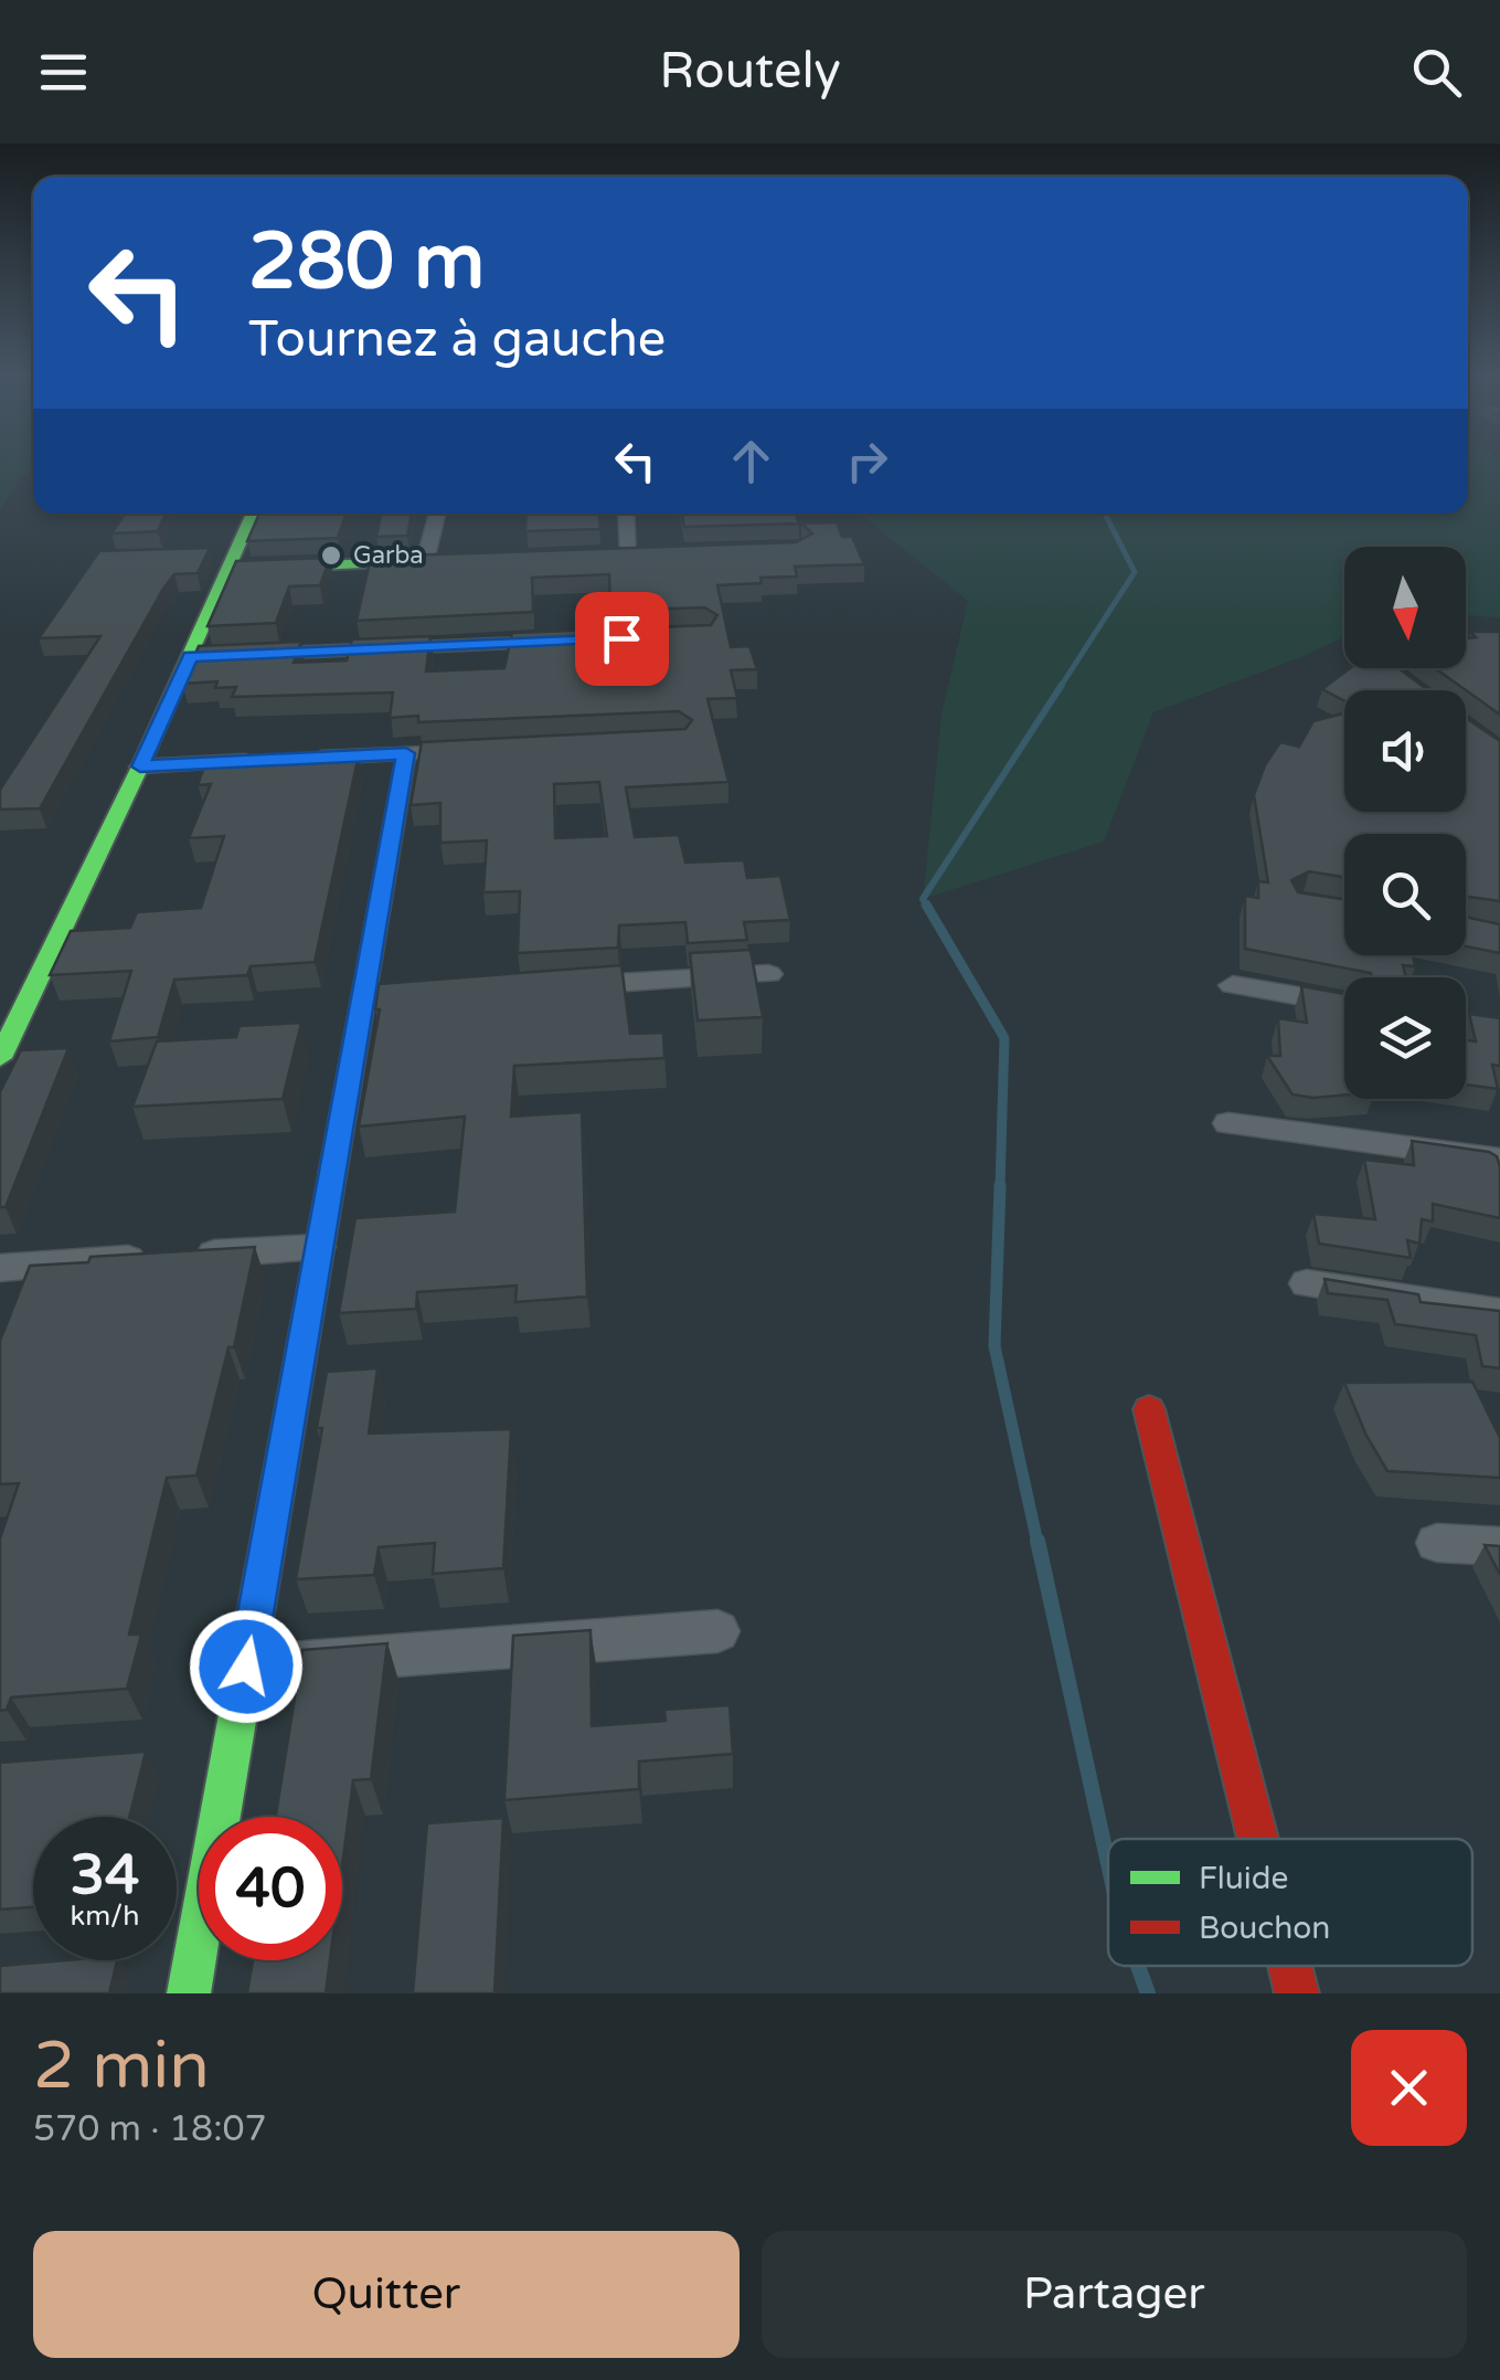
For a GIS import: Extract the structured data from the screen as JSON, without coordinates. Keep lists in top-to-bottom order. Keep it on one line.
{"places":["Garba"],"legend":["Fluide","Bouchon"],"north":"bottom","page":{"header":"Routely","turn":["280 m","Tournez à gauche"],"speed":"34 km/h","limit":"40","heading":["2 min","570 m · 18:07"],"buttons":["Quitter","Partager"]}}
